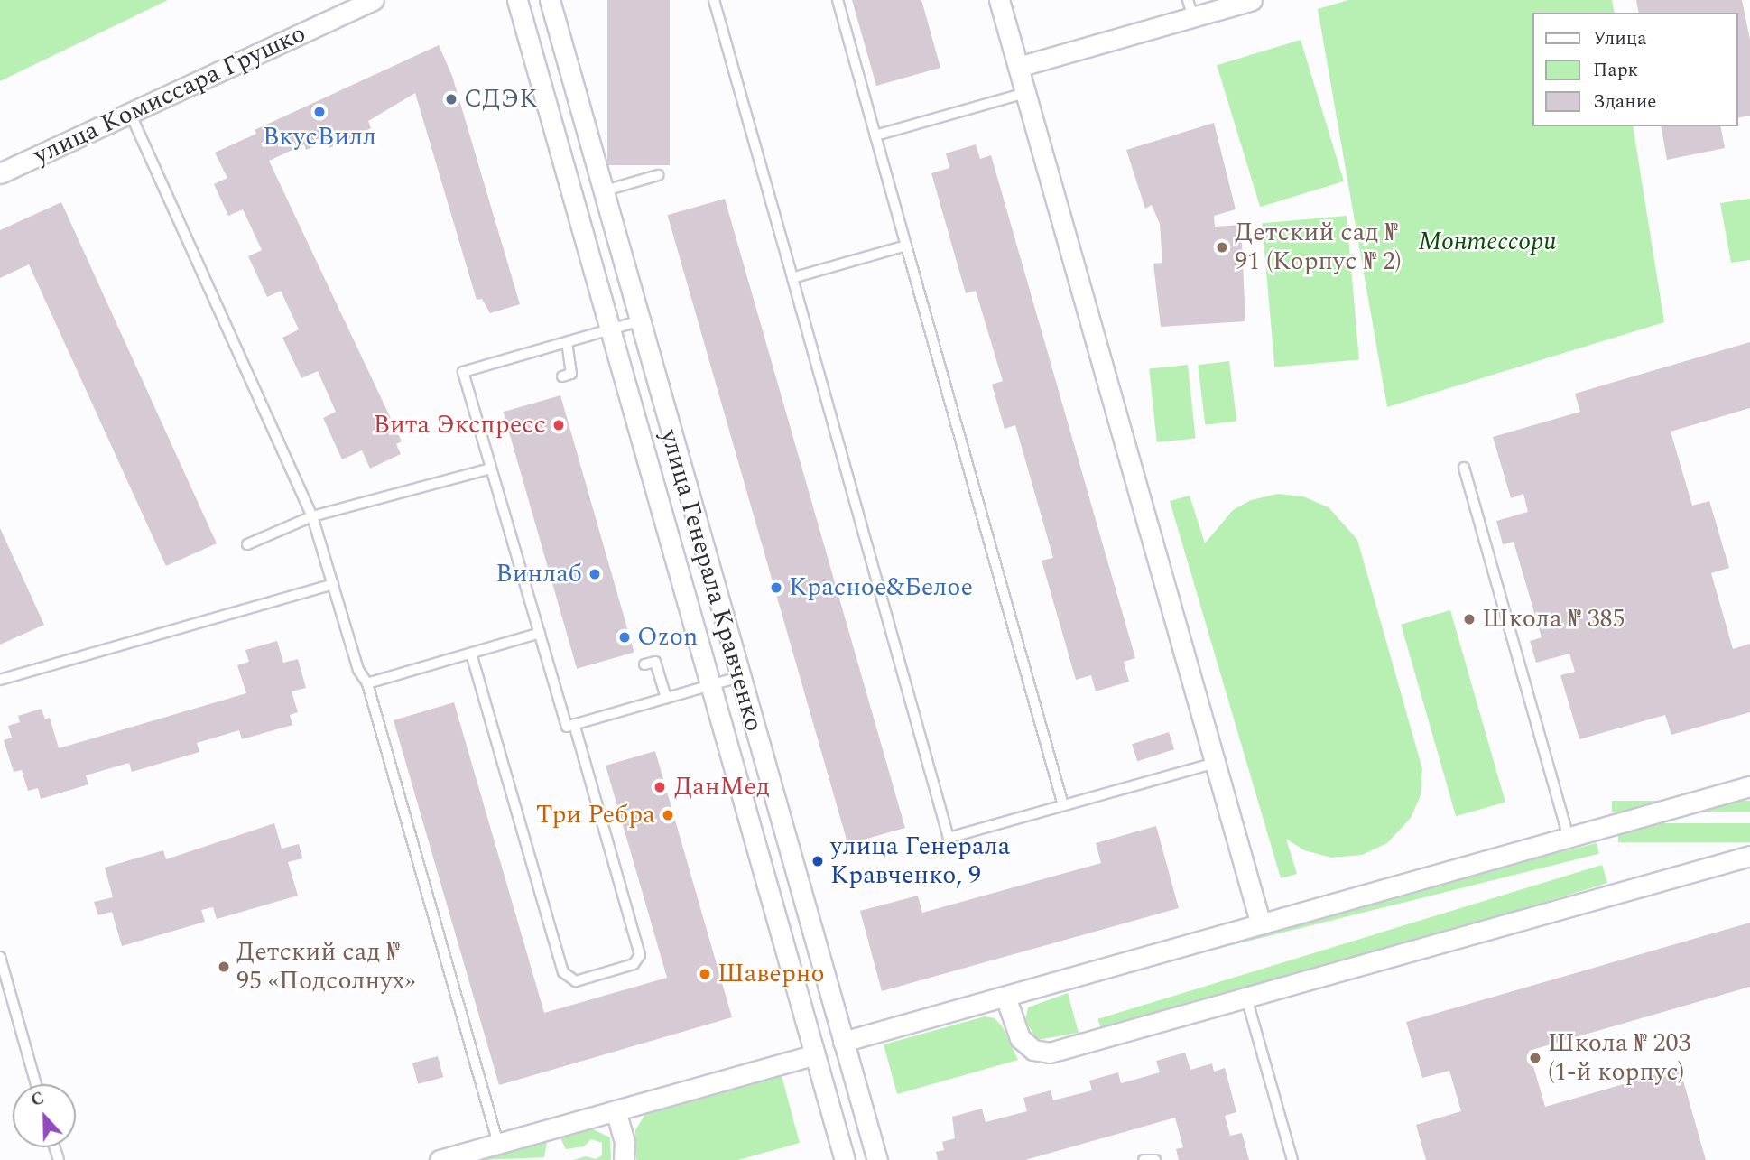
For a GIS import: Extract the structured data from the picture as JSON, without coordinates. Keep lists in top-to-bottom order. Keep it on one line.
{"streets":{"street":["улица Комиссара Грушко","улица Генерала Кравченко"]},"parks":["Монтессори"],"places":["СДЭК","ВкусВилл","Детский сад № 91 (Корпус № 2)","Вита Экспресс","Винлаб","Красное&Белое","Школа № 385","Ozon","ДанМед","Три Ребра","улица Генерала Кравченко, 9","Детский сад № 95 «Подсолнух»","Шаверно","Школа № 203 (1-й корпус)"],"legend":["Улица","Парк","Здание"],"north":"top"}
